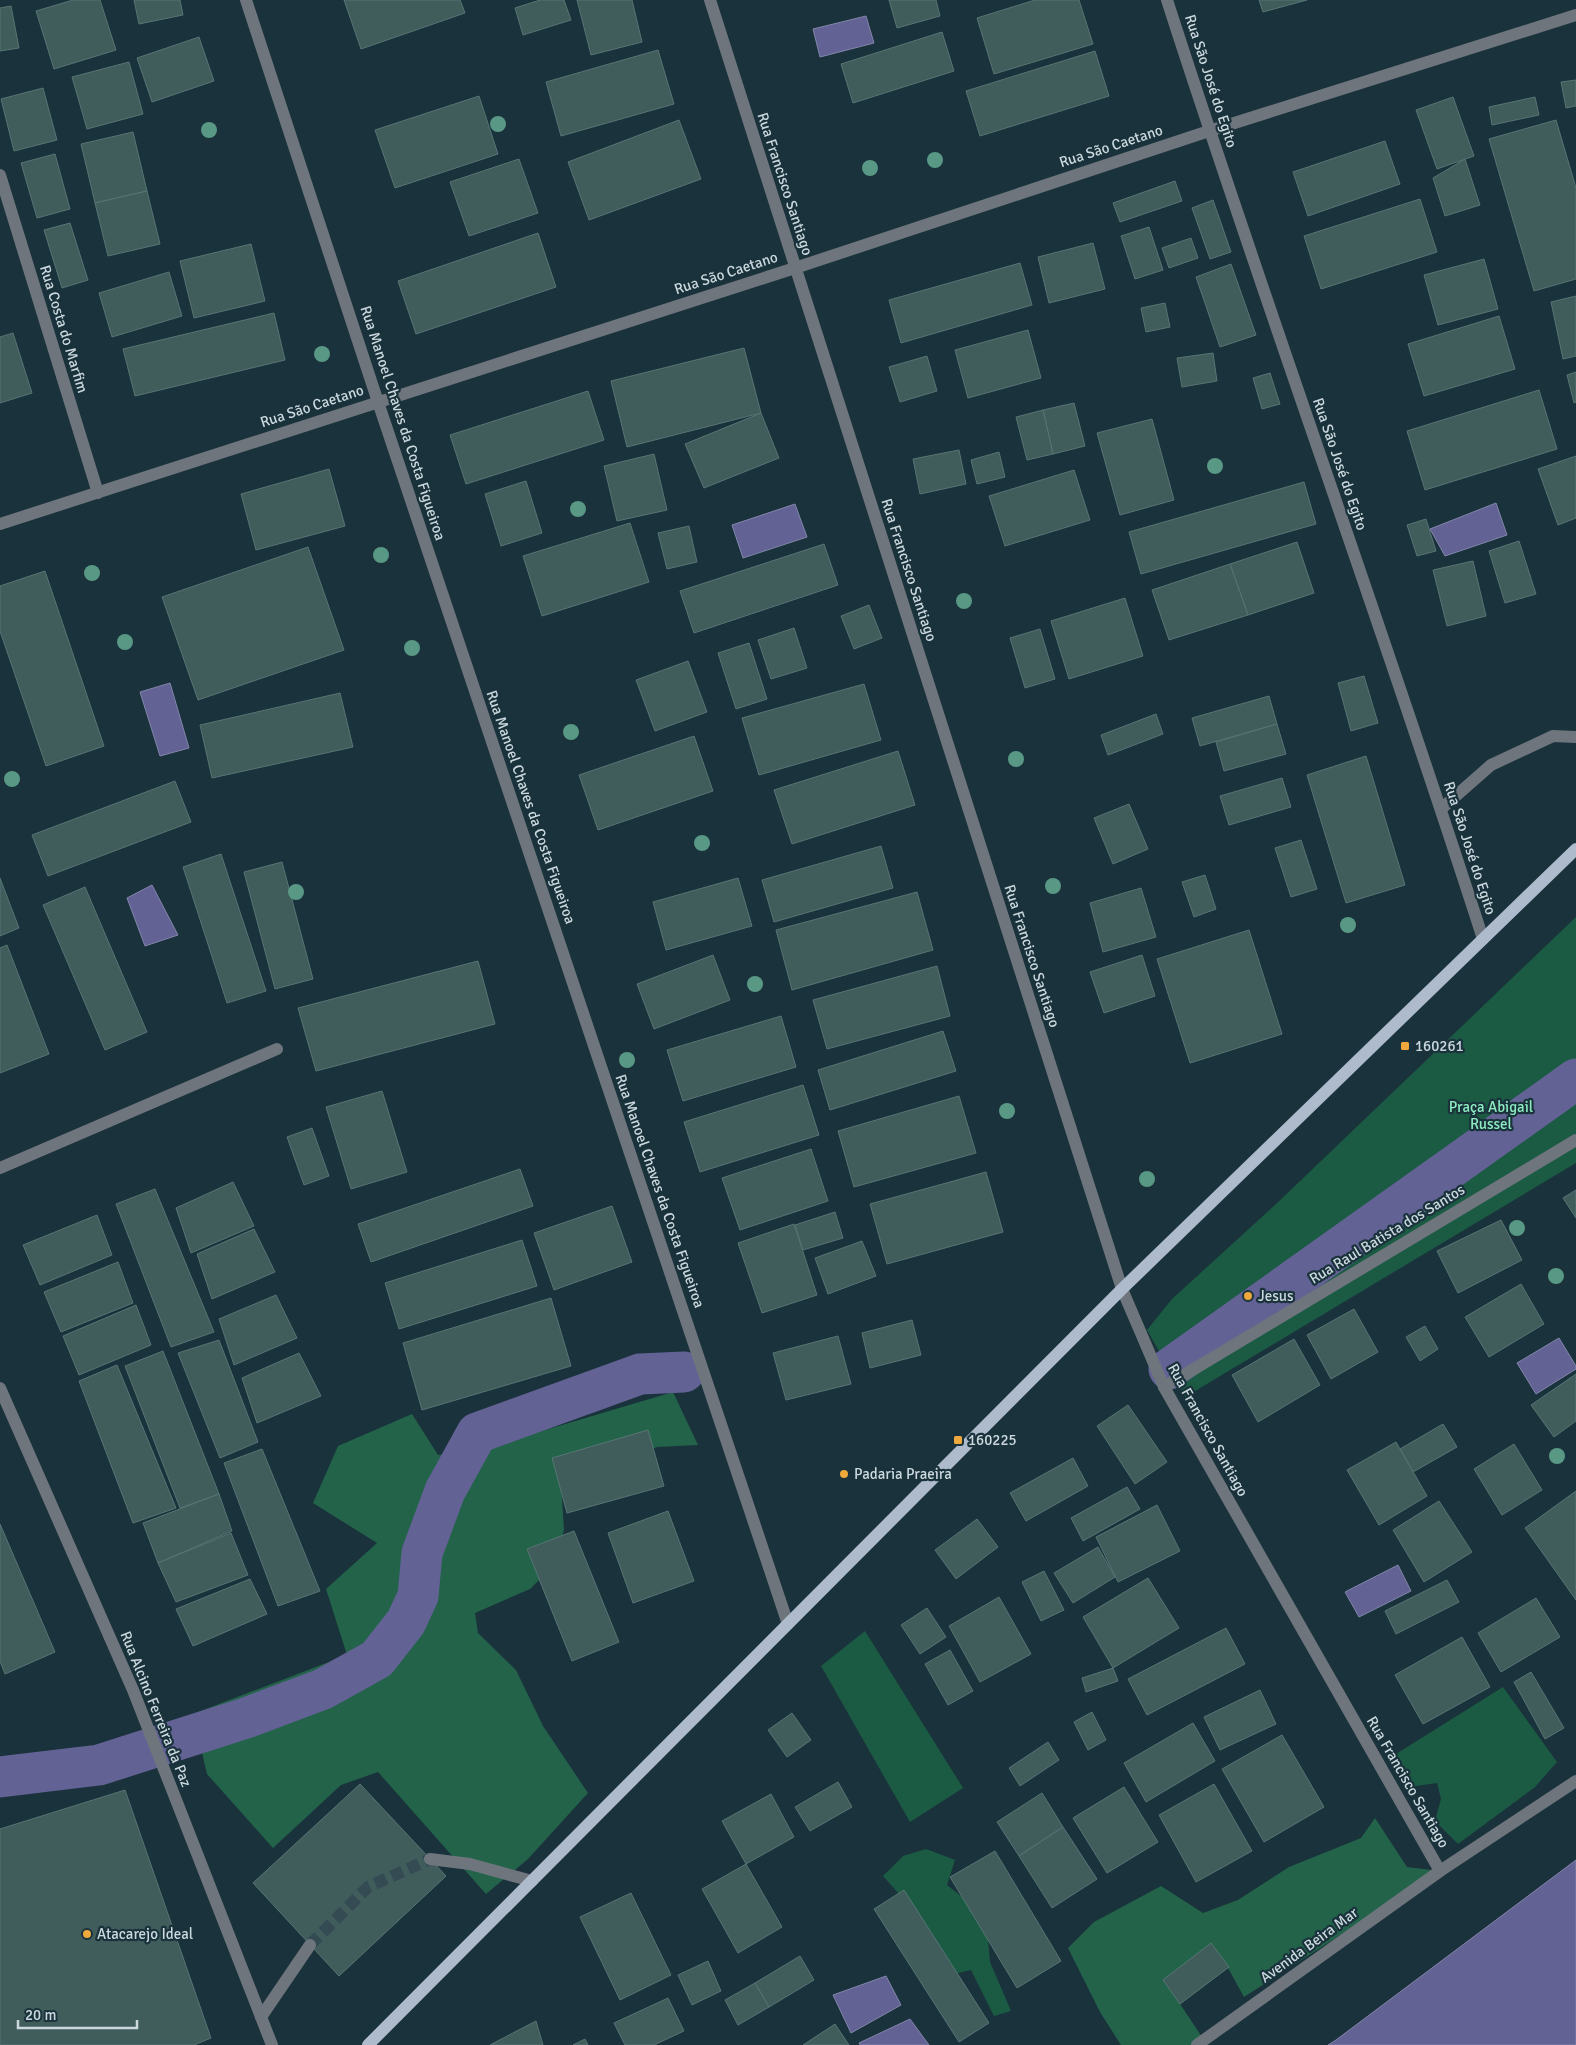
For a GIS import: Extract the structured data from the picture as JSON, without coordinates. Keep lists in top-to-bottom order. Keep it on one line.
{"streets":{"street":["Rua São José do Egito","Rua São Caetano","Rua Francisco Santiago","Rua Costa do Marfim","Rua Manoel Chaves da Costa Figueiroa","Rua Raul Batista dos Santos","Rua Alcino Ferreira da Paz","Avenida Beira Mar"]},"crossings":[["Rua São José do Egito","Rua São Caetano"],["Rua São Caetano","Rua Francisco Santiago"],["Rua São Caetano","Rua Costa do Marfim"],["Rua São Caetano","Rua Manoel Chaves da Costa Figueiroa"],["Rua Francisco Santiago","Rua Raul Batista dos Santos"],["Rua Francisco Santiago","Avenida Beira Mar"]],"parks":["Praça Abigail Russel"],"places":{"transit":["160261","160225"],"other":["Jesus","Padaria Praeira","Atacarejo Ideal"]},"scale_bar":"20 m"}
